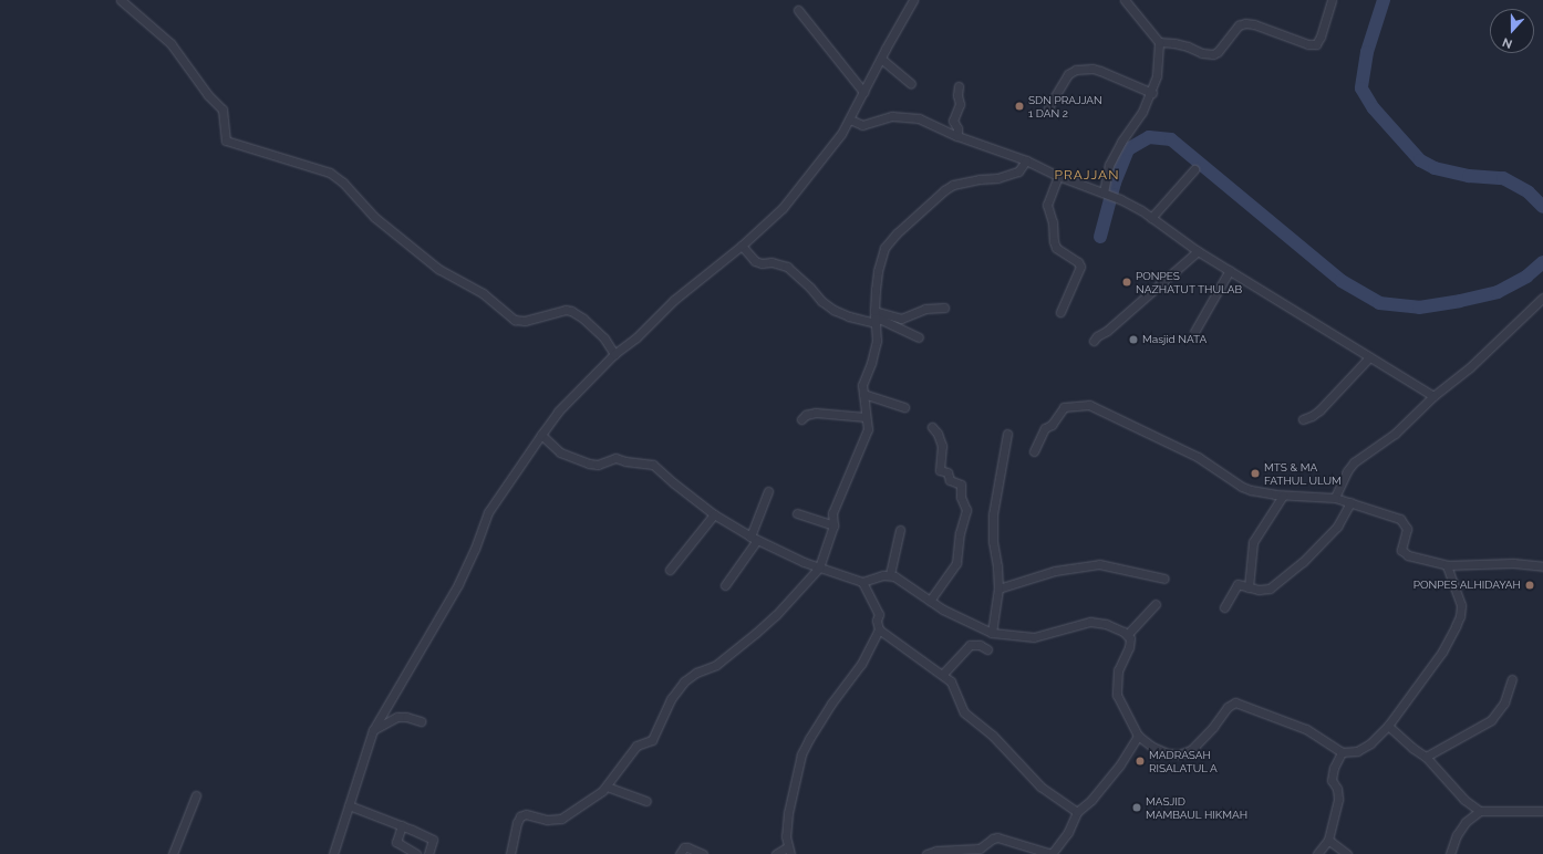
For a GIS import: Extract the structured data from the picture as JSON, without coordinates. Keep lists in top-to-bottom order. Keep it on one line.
{"districts":["PRAJJAN"],"places":["SDN PRAJJAN 1 DAN 2","PONPES NAZHATUT THULAB","Masjid NATA","MTS & MA FATHUL ULUM","PONPES ALHIDAYAH","MADRASAH RISALATUL A","MASJID MAMBAUL HIKMAH"],"north":"bottom"}
